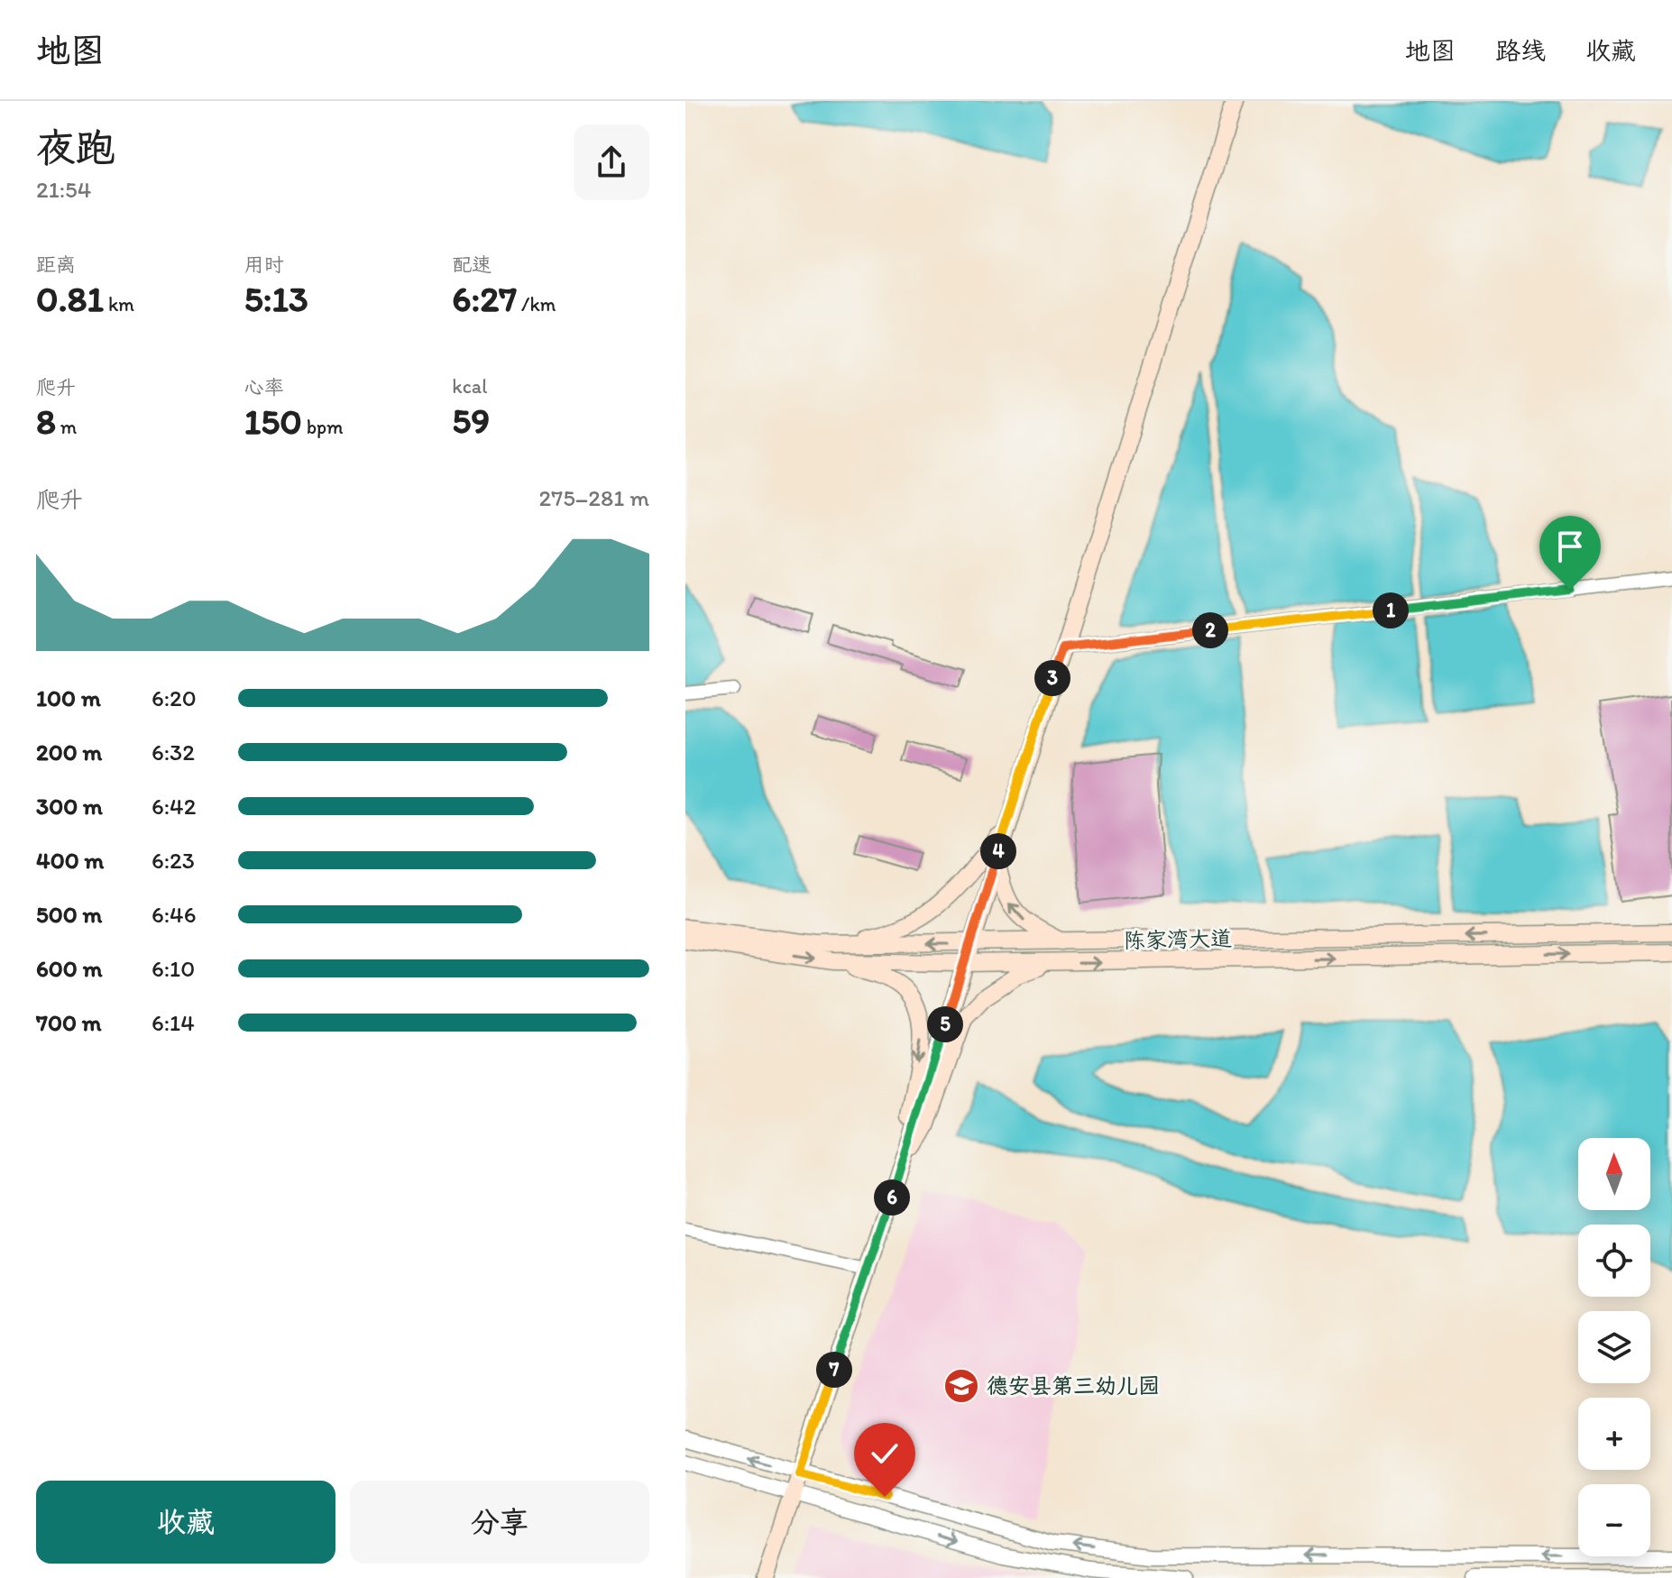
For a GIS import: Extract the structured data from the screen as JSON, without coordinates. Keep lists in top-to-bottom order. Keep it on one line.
{"streets":{"main road":["陈家湾大道"]},"places":{"school or university":["德安县第三幼儿园"]},"north":"top","page":{"header":"地图","nav":["地图","路线","收藏"],"heading":["夜跑","21:54"],"stats":[["距离","0.81 km"],["用时","5:13"],["配速","6:27 /km"],["爬升","8 m"],["心率","150 bpm"],["kcal","59"]],"chart":["爬升","275–281 m"],"pins":["1","2","3","4","5","6","7"],"list":[{"name":"100 m","note":"6:20"},{"name":"200 m","note":"6:32"},{"name":"300 m","note":"6:42"},{"name":"400 m","note":"6:23"},{"name":"500 m","note":"6:46"},{"name":"600 m","note":"6:10"},{"name":"700 m","note":"6:14"}],"map_buttons":["+","−"],"buttons":["收藏","分享"]}}
